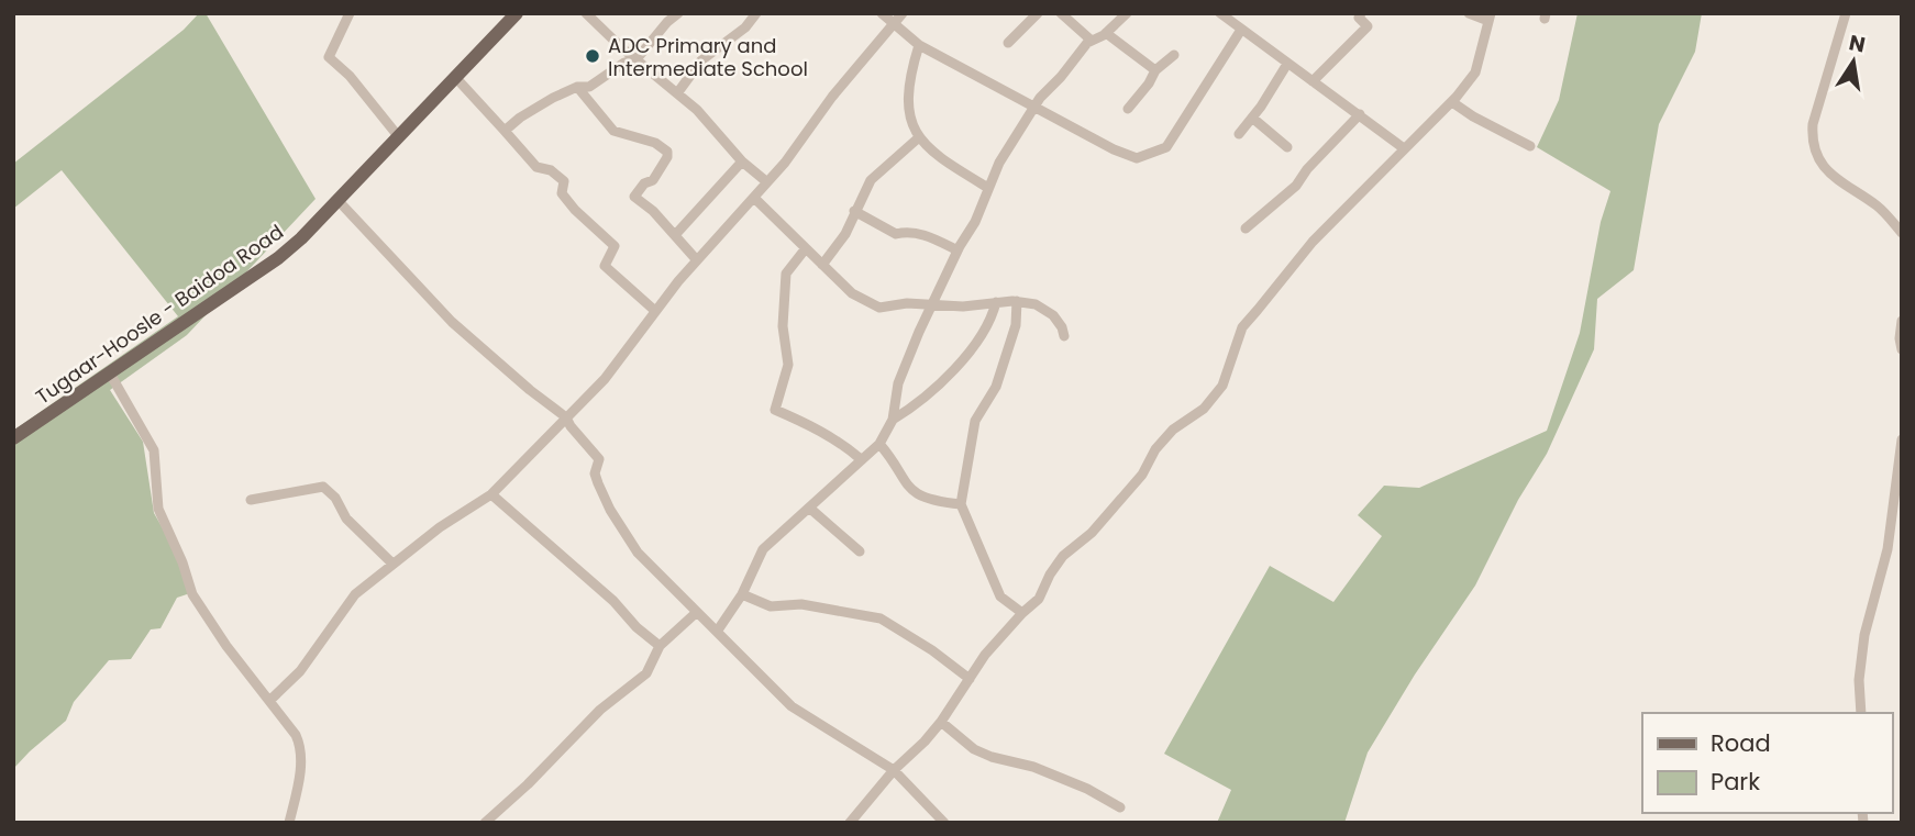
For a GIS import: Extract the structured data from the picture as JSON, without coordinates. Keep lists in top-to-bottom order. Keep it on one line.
{"streets":{"main road":["Tugaar-Hoosle - Baidoa Road"]},"places":["ADC Primary and Intermediate School"],"legend":["Road","Park"],"north":"top"}
